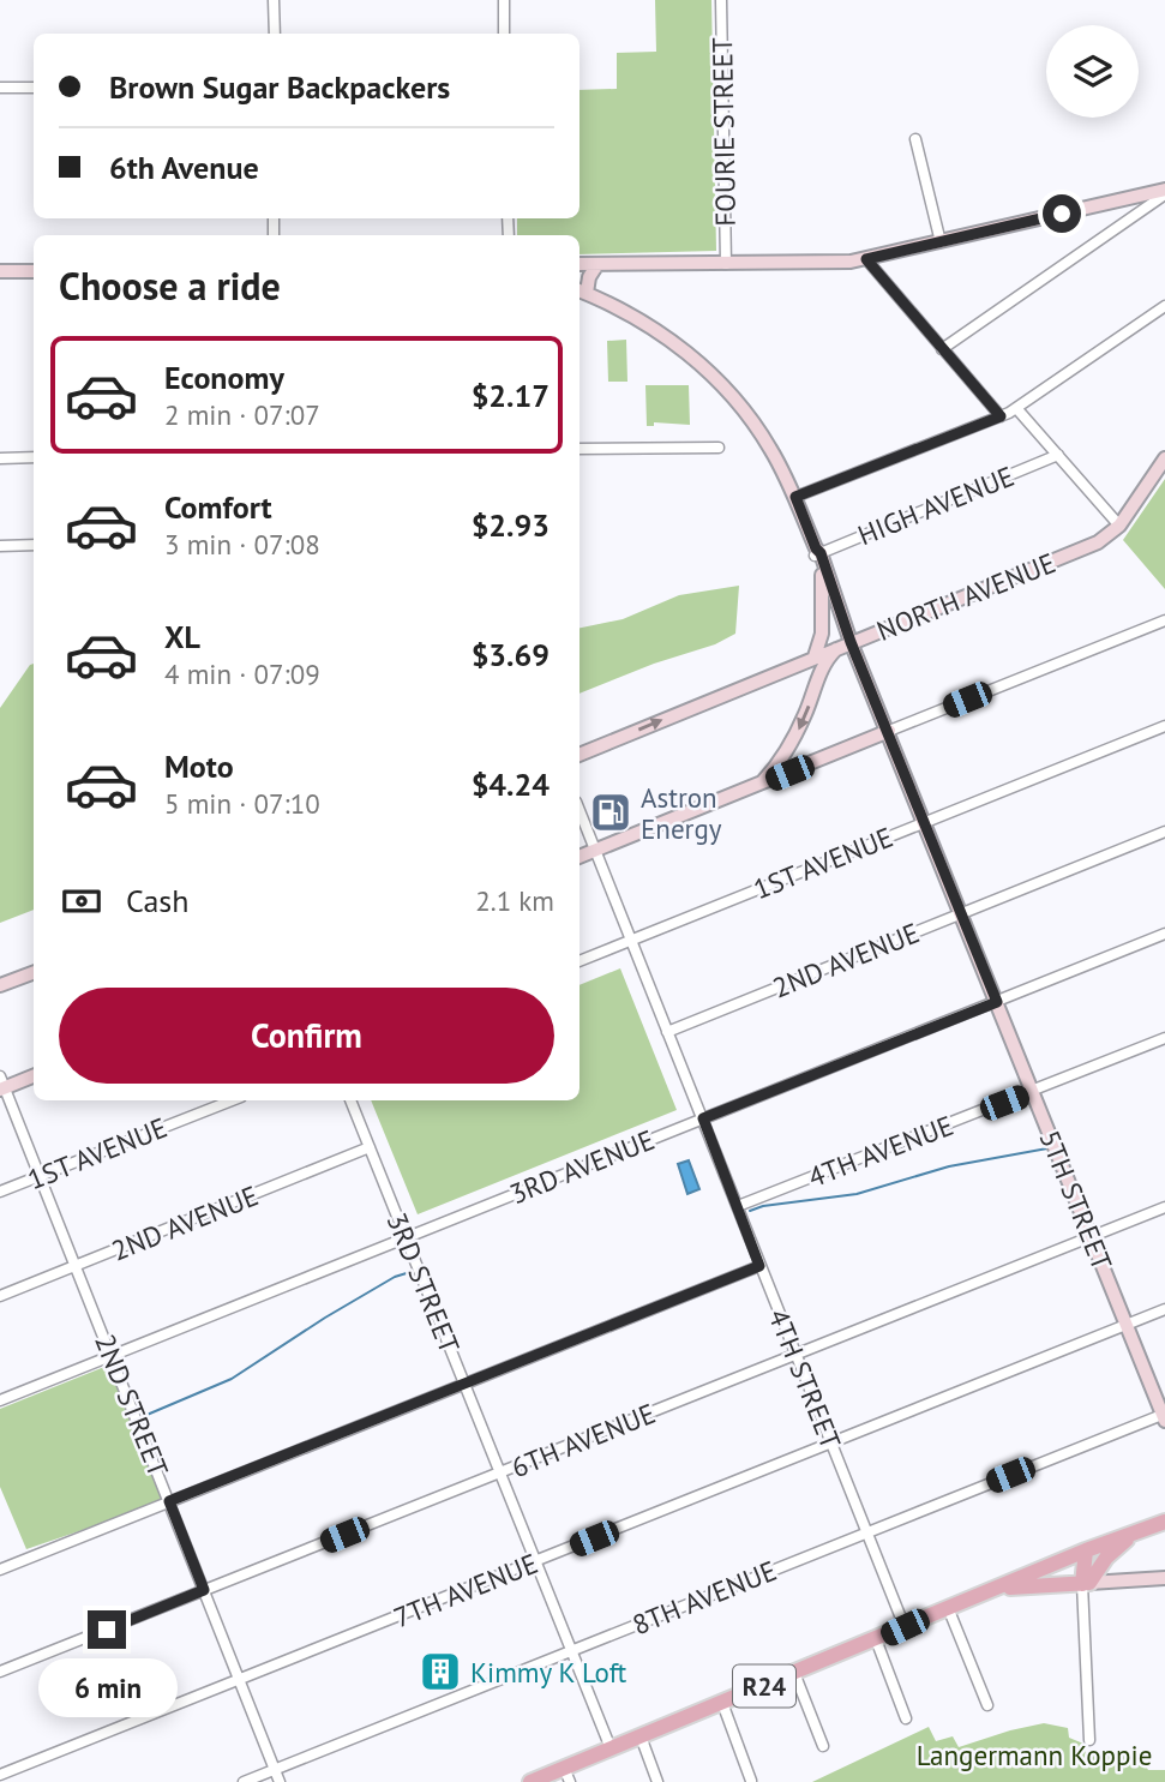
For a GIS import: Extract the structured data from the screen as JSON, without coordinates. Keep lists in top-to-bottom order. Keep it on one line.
{"streets":{"main road":["R24"],"street":["FOURIE STREET","HIGH AVENUE","NORTH AVENUE","1ST AVENUE","2ND AVENUE","4TH AVENUE","3RD AVENUE","5TH STREET","3RD STREET","4TH STREET","2ND STREET","6TH AVENUE","7TH AVENUE","8TH AVENUE"]},"crossings":[["HIGH AVENUE","5TH STREET"],["NORTH AVENUE","5TH STREET"],["1ST AVENUE","5TH STREET"],["1ST AVENUE","4TH STREET"],["1ST AVENUE","2ND STREET"],["2ND AVENUE","5TH STREET"],["2ND AVENUE","3RD STREET"],["2ND AVENUE","4TH STREET"],["2ND AVENUE","2ND STREET"],["4TH AVENUE","5TH STREET"],["4TH AVENUE","4TH STREET"],["3RD AVENUE","5TH STREET"],["3RD AVENUE","3RD STREET"],["3RD AVENUE","4TH STREET"],["3RD AVENUE","2ND STREET"],["5TH STREET","6TH AVENUE"],["5TH STREET","7TH AVENUE"],["5TH STREET","8TH AVENUE"],["3RD STREET","6TH AVENUE"],["3RD STREET","7TH AVENUE"],["3RD STREET","8TH AVENUE"],["3RD STREET","R24"],["4TH STREET","6TH AVENUE"],["4TH STREET","7TH AVENUE"],["4TH STREET","8TH AVENUE"],["4TH STREET","R24"],["2ND STREET","6TH AVENUE"],["2ND STREET","7TH AVENUE"],["2ND STREET","8TH AVENUE"]],"parks":["Langermann Koppie"],"places":{"fuel station":["Astron Energy"],"building":["Kimmy K Loft"]},"page":{"banner":["Brown Sugar Backpackers","6th Avenue"],"heading":"Choose a ride","list":[{"name":"Economy","note":"2 min · 07:07","value":"$2.17"},{"name":"Comfort","note":"3 min · 07:08","value":"$2.93"},{"name":"XL","note":"4 min · 07:09","value":"$3.69"},{"name":"Moto","note":"5 min · 07:10","value":"$4.24"}],"pay":["Cash","2.1 km"],"buttons":"Confirm","bubble":"6 min"}}
